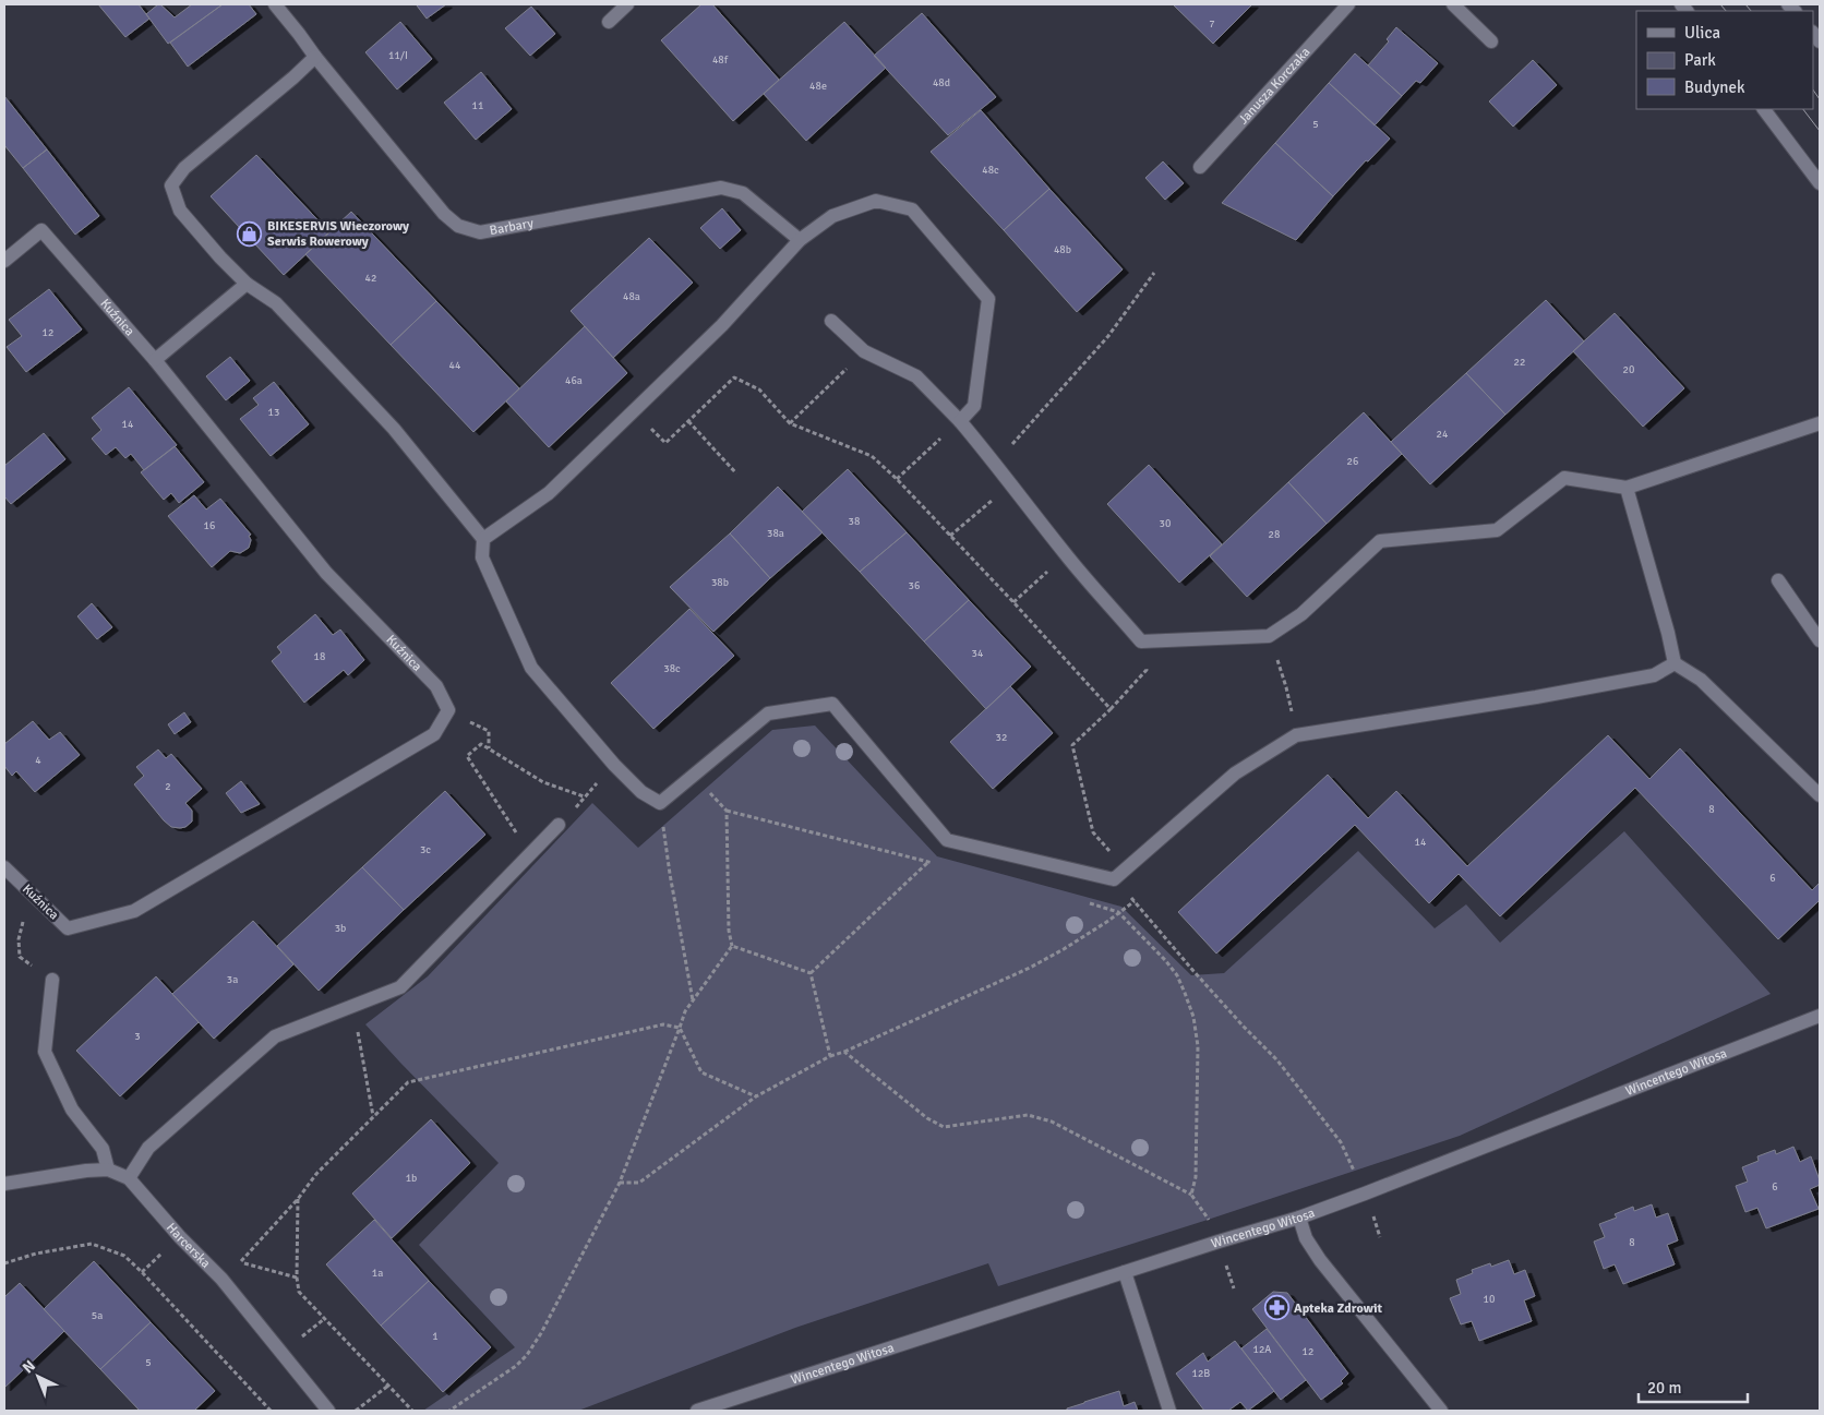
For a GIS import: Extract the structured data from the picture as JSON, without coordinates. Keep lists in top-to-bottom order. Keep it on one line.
{"streets":{"street":["Janusza Korczaka","Barbary","Kuźnica","Wincentego Witosa","Harcerska"]},"places":{"shop":["BIKESERVIS Wieczorowy Serwis Rowerowy"],"pharmacy":["Apteka Zdrowit"]},"house_numbers":["7","11/I","48f","48d","48e","11","5","48c","48b","42","48a","12","22","44","20","46a","13","14","24","26","38","30","16","38a","28","38b","36","34","18","38c","32","4","2","8","14","3c","6","3b","3a","3","1b","6","8","1a","10","5a","1","12A","12","5","12B"],"legend":["Ulica","Park","Budynek"],"scale_bar":"20 m","north":"top left"}
